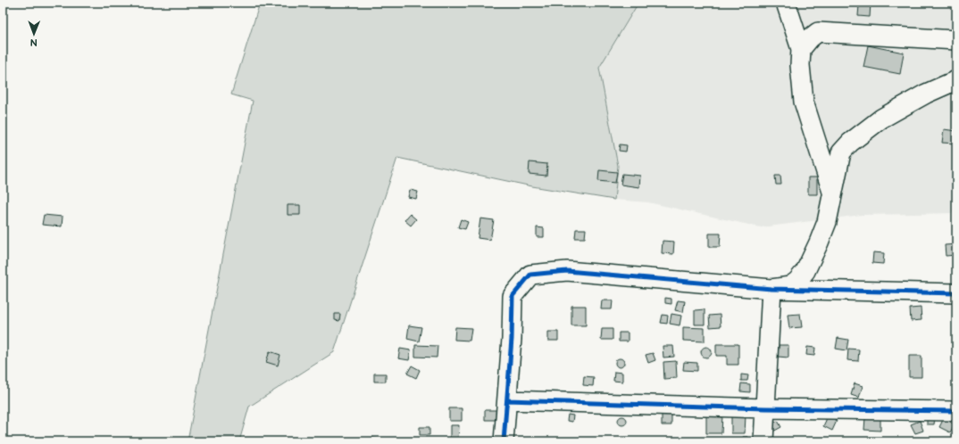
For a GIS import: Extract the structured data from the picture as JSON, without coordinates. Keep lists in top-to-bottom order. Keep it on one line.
{"north":"bottom"}
